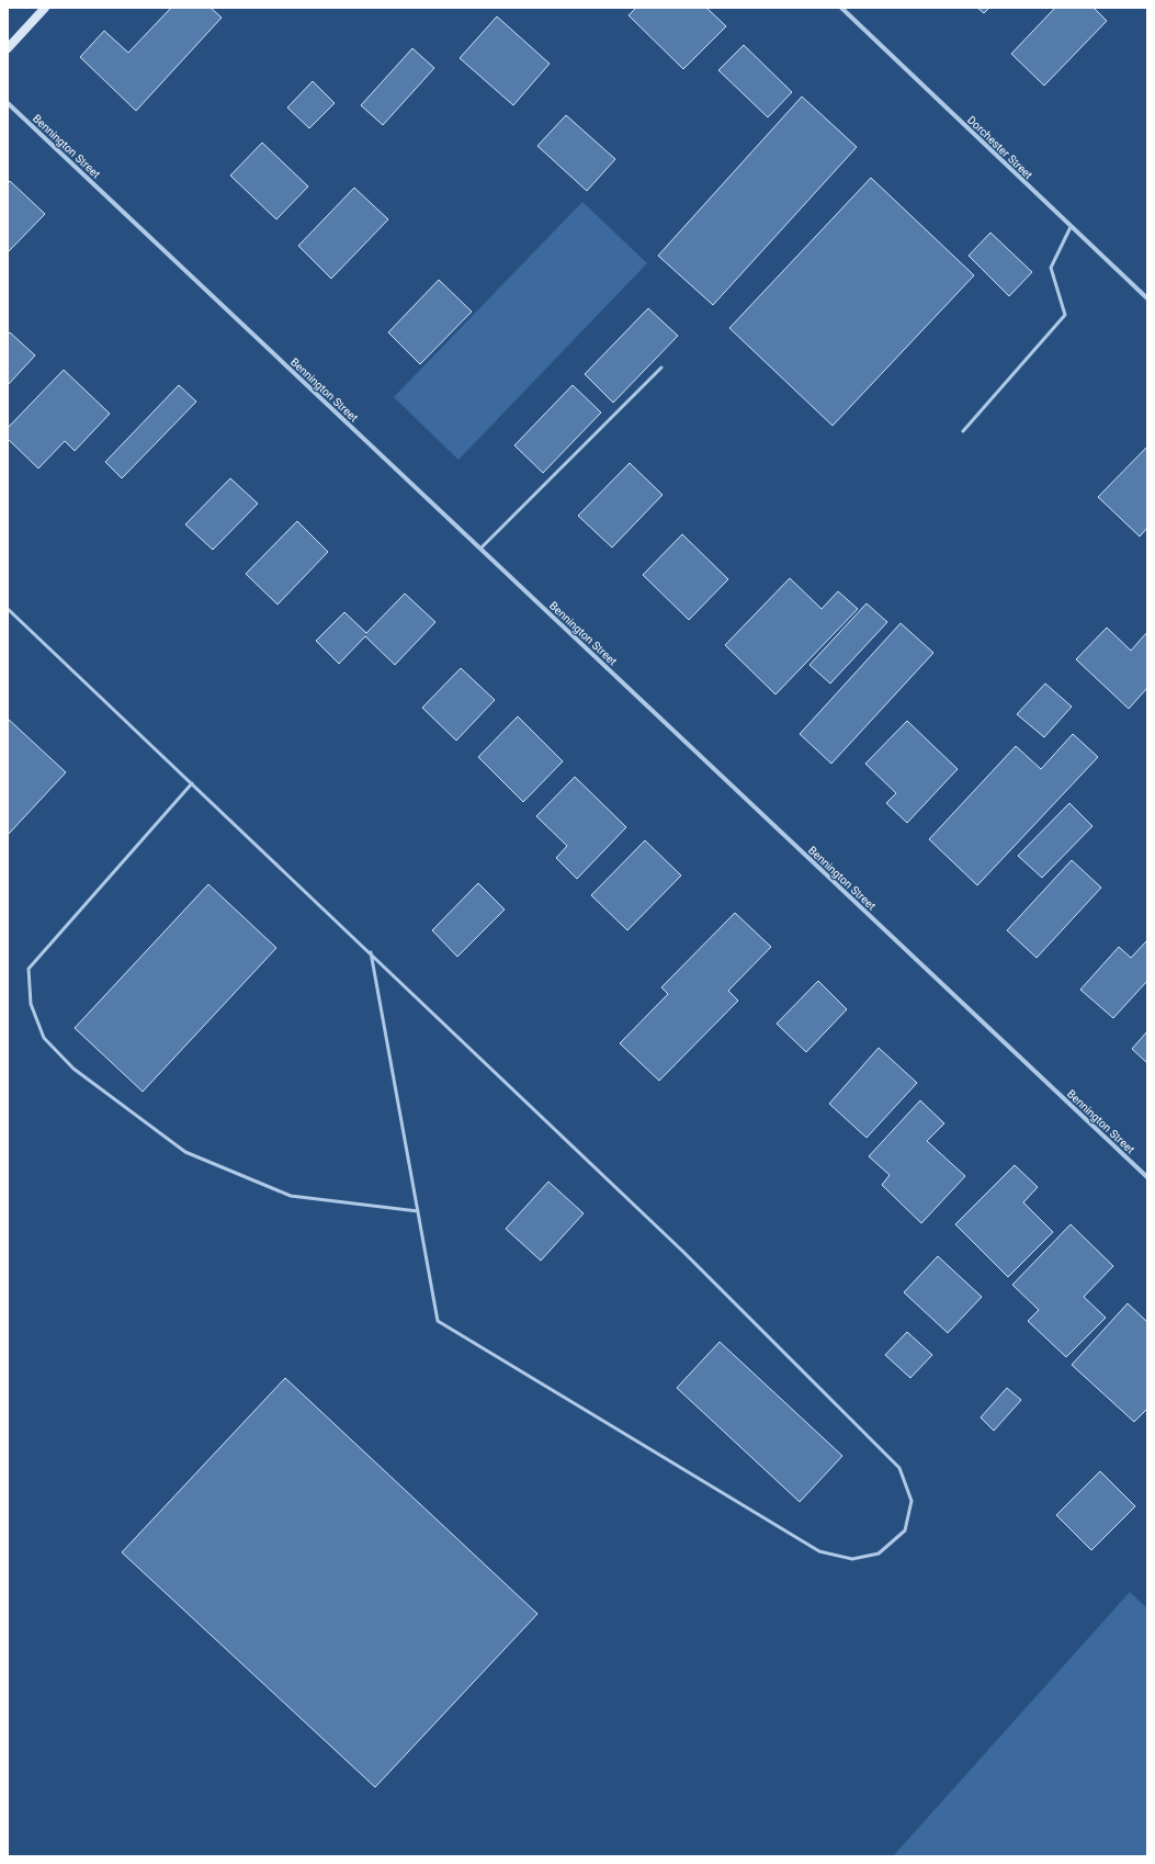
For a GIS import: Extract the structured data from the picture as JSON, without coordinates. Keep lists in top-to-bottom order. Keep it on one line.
{"streets":{"street":["Bennington Street","Dorchester Street"]}}
